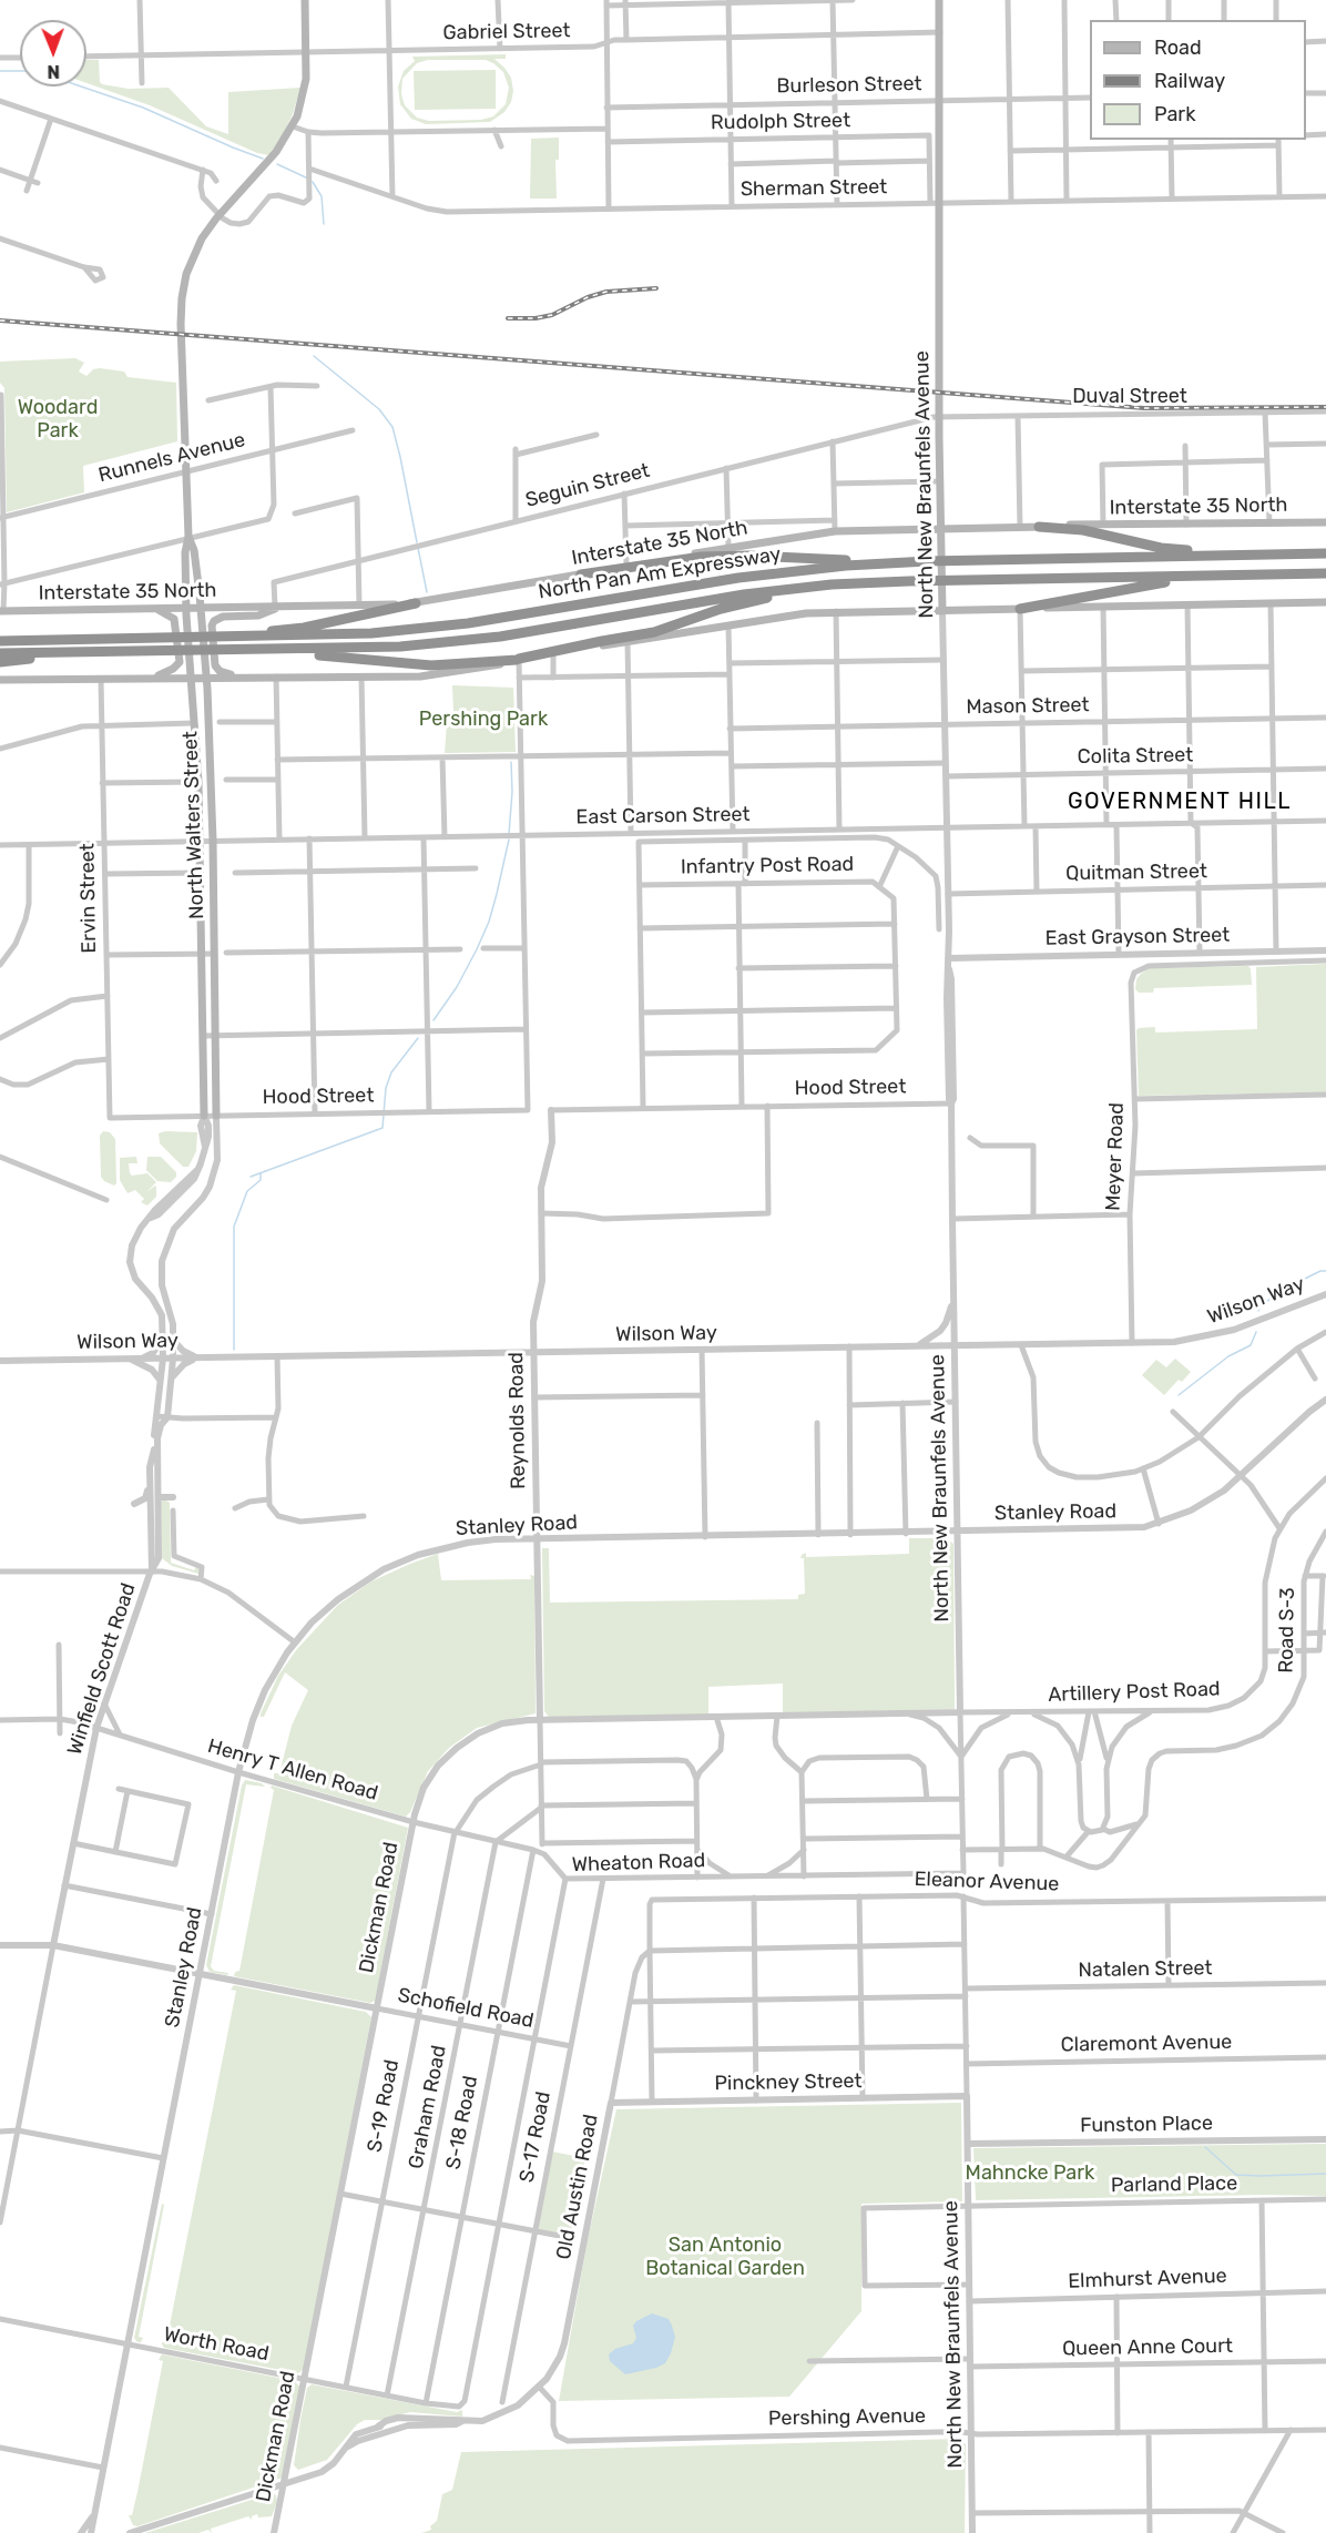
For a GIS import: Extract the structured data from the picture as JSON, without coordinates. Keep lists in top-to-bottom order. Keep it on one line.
{"streets":{"highway":["North Pan Am Expressway"],"main road":["North New Braunfels Avenue","Interstate 35 North","North Walters Street"],"street":["Gabriel Street","Burleson Street","Rudolph Street","Sherman Street","Duval Street","Runnels Avenue","Seguin Street","Mason Street","Colita Street","East Carson Street","Infantry Post Road","Quitman Street","Ervin Street","East Grayson Street","Hood Street","Meyer Road","Wilson Way","Reynolds Road","Stanley Road","Road S-3","Winfield Scott Road","Artillery Post Road","Henry T Allen Road","Wheaton Road","Eleanor Avenue","Dickman Road","Natalen Street","Schofield Road","Claremont Avenue","Pinckney Street","S-19 Road","Graham Road","S-18 Road","Funston Place","S-17 Road","Parland Place","Old Austin Road","Elmhurst Avenue","Worth Road","Queen Anne Court","Pershing Avenue"]},"crossings":[["Gabriel Street","North New Braunfels Avenue"],["Gabriel Street","North Walters Street"],["Burleson Street","North New Braunfels Avenue"],["Duval Street","Seguin Street"],["Runnels Avenue","North Walters Street"],["North New Braunfels Avenue","Interstate 35 North"],["North New Braunfels Avenue","Mason Street"],["North New Braunfels Avenue","Colita Street"],["North New Braunfels Avenue","East Carson Street"],["North New Braunfels Avenue","Quitman Street"],["North New Braunfels Avenue","East Grayson Street"],["North New Braunfels Avenue","Hood Street"],["North New Braunfels Avenue","Wilson Way"],["North New Braunfels Avenue","Stanley Road"],["North New Braunfels Avenue","Road S-3"],["North New Braunfels Avenue","Artillery Post Road"],["North New Braunfels Avenue","Wheaton Road"],["North New Braunfels Avenue","Eleanor Avenue"],["North New Braunfels Avenue","Dickman Road"],["North New Braunfels Avenue","Natalen Street"],["North New Braunfels Avenue","Claremont Avenue"],["North New Braunfels Avenue","Pinckney Street"],["North New Braunfels Avenue","Funston Place"],["North New Braunfels Avenue","Parland Place"],["North New Braunfels Avenue","Elmhurst Avenue"],["North New Braunfels Avenue","Queen Anne Court"],["North New Braunfels Avenue","Pershing Avenue"],["Seguin Street","Interstate 35 North"],["Interstate 35 North","North Walters Street"],["East Carson Street","North Walters Street"],["East Carson Street","Ervin Street"],["North Walters Street","Hood Street"],["North Walters Street","Winfield Scott Road"],["Ervin Street","Hood Street"],["Hood Street","Reynolds Road"],["Hood Street","Winfield Scott Road"],["Meyer Road","Wilson Way"],["Wilson Way","Reynolds Road"],["Wilson Way","Winfield Scott Road"],["Reynolds Road","Stanley Road"],["Reynolds Road","Henry T Allen Road"],["Reynolds Road","Dickman Road"],["Reynolds Road","S-19 Road"],["Stanley Road","Henry T Allen Road"],["Stanley Road","Schofield Road"],["Stanley Road","Worth Road"],["Winfield Scott Road","Henry T Allen Road"],["Winfield Scott Road","Schofield Road"],["Artillery Post Road","Dickman Road"],["Henry T Allen Road","Wheaton Road"],["Henry T Allen Road","Dickman Road"],["Henry T Allen Road","S-19 Road"],["Henry T Allen Road","Graham Road"],["Henry T Allen Road","S-18 Road"],["Wheaton Road","Schofield Road"],["Wheaton Road","S-17 Road"],["Wheaton Road","Worth Road"],["Eleanor Avenue","Old Austin Road"],["Dickman Road","Schofield Road"],["Dickman Road","Old Austin Road"],["Dickman Road","Worth Road"],["Natalen Street","Old Austin Road"],["Schofield Road","S-19 Road"],["Schofield Road","Graham Road"],["Schofield Road","S-18 Road"],["Schofield Road","S-17 Road"],["Pinckney Street","Old Austin Road"],["S-19 Road","Worth Road"],["Graham Road","Worth Road"],["S-18 Road","Worth Road"],["Old Austin Road","Pershing Avenue"]],"districts":["GOVERNMENT HILL"],"parks":["Woodard Park","Pershing Park","Mahncke Park","San Antonio Botanical Garden"],"legend":["Road","Railway","Park"],"north":"bottom"}
